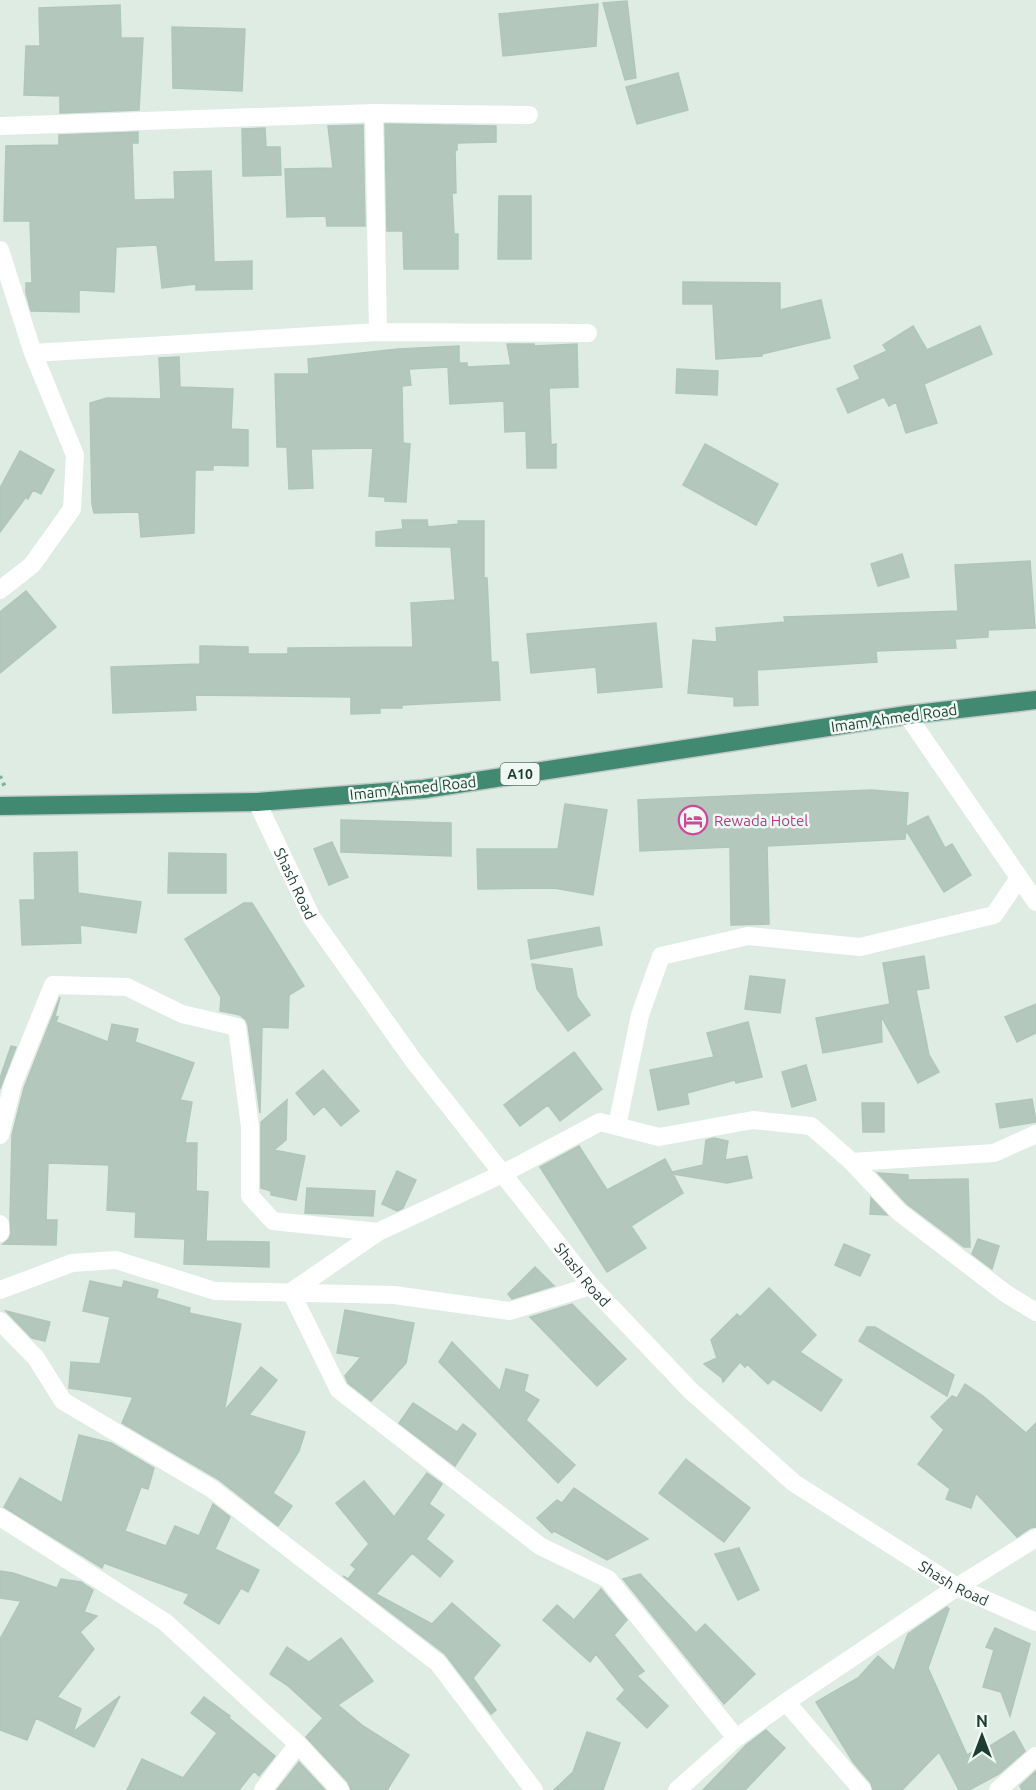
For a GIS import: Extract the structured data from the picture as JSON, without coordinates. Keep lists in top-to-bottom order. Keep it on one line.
{"streets":{"highway":["Imam Ahmed Road","A10"],"street":["Shash Road"]},"crossings":[["Imam Ahmed Road","Shash Road"]],"places":{"hotel":["Rewada Hotel"]},"north":"top"}
